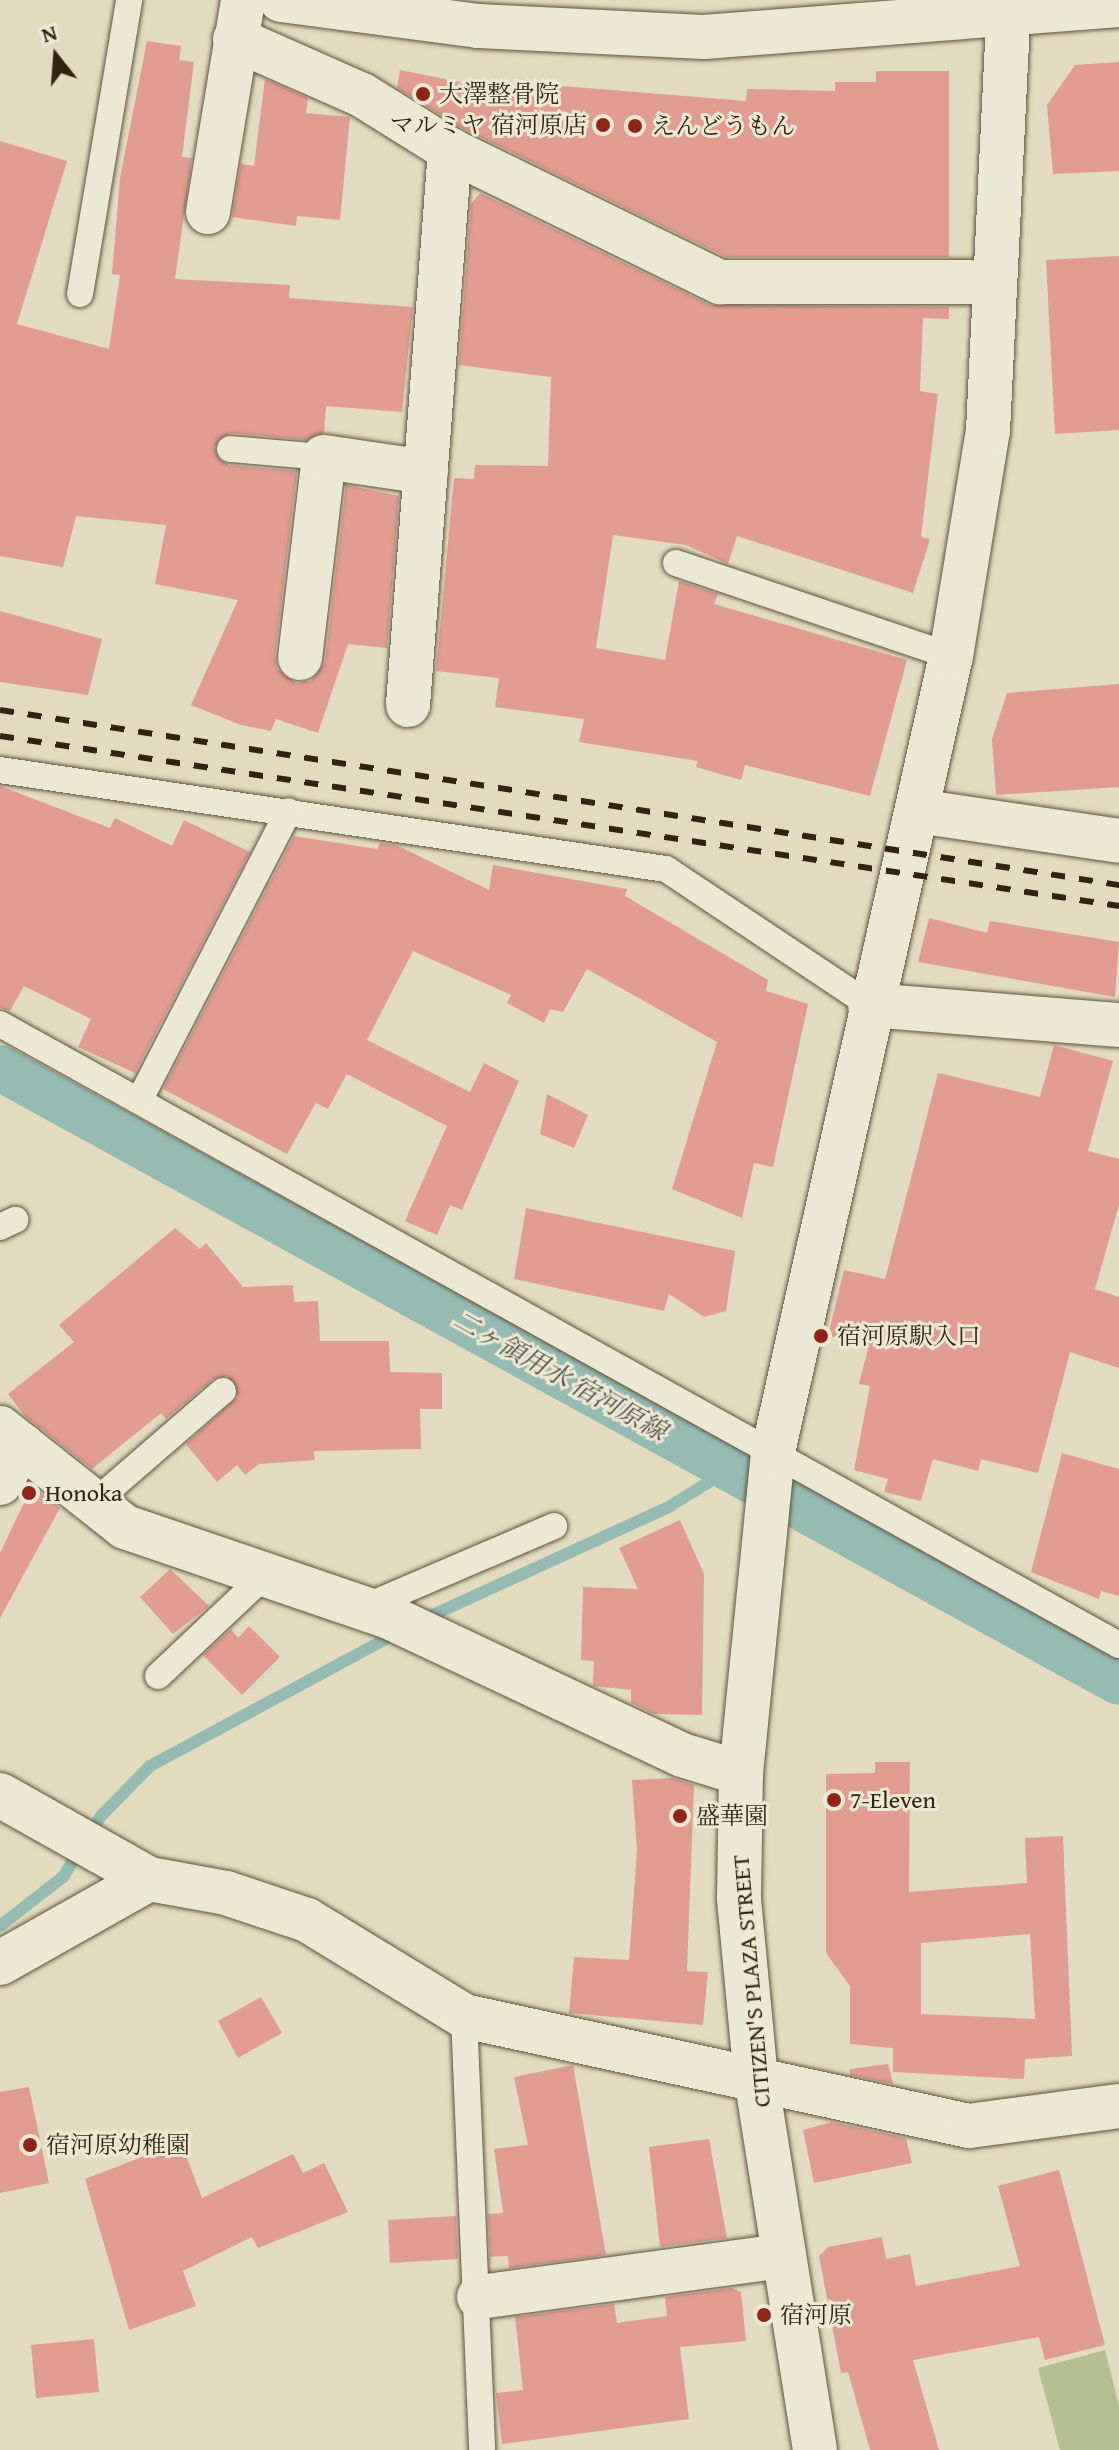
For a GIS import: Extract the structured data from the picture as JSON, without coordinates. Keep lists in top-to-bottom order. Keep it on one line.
{"streets":{"street":["CITIZEN'S PLAZA STREET"]},"water":["二ヶ領用水 宿河原線"],"places":["大澤整骨院","マルミヤ 宿河原店","えんどうもん","宿河原駅入口","Honoka","7-Eleven","盛華園","宿河原幼稚園","宿河原"],"north":"top"}
